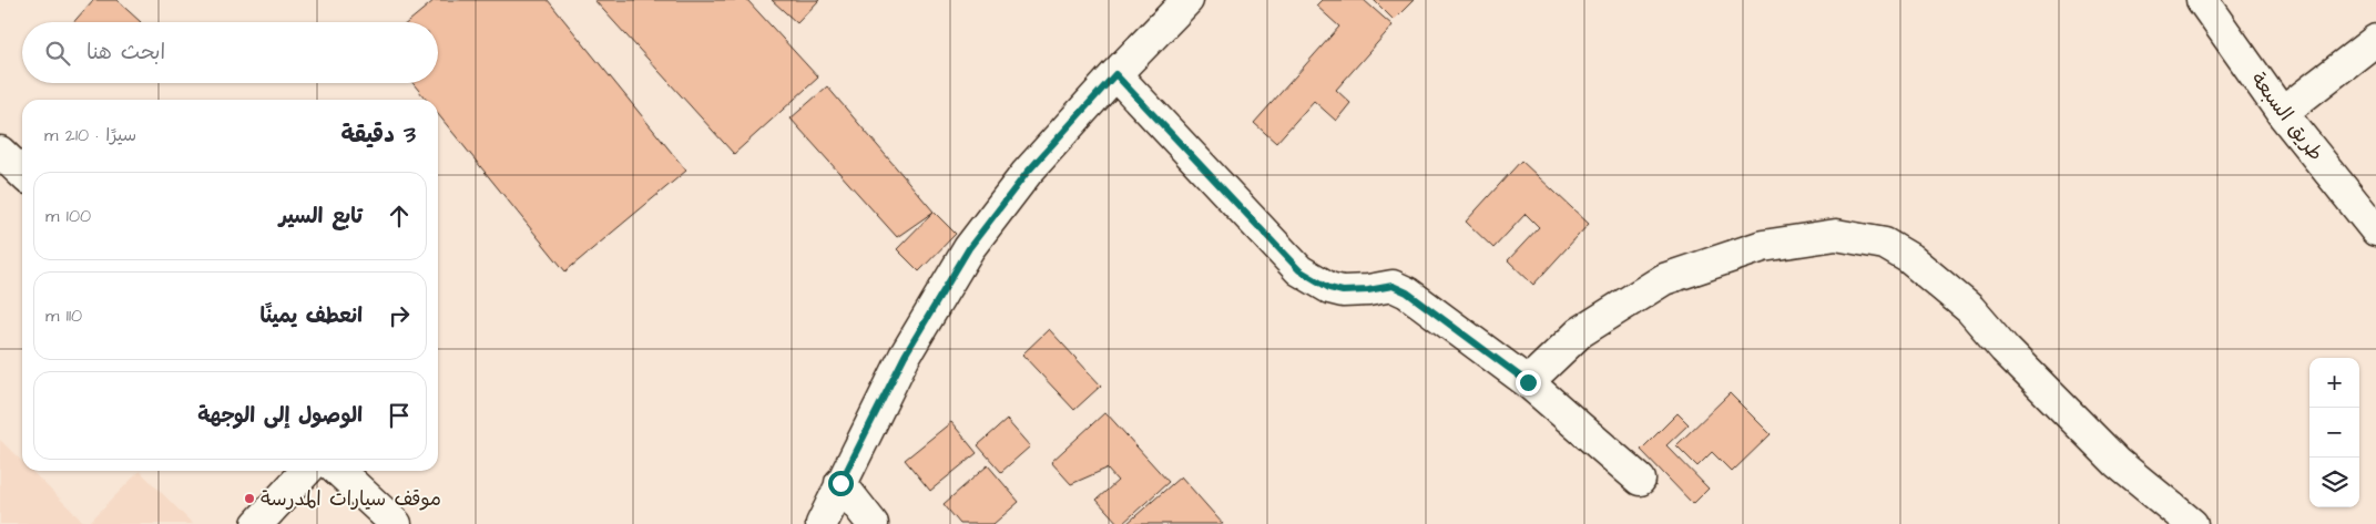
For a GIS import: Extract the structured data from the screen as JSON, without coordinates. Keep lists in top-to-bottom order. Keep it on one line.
{"streets":{"street":["طريق السبعة"]},"places":["موقف سيارات المدرسة"],"page":{"search":"ابحث هنا","heading":["3 دقيقة","سيرًا · 210 m"],"list":[["تابع السير","100 m"],["انعطف يمينًا","110 m"],"الوصول إلى الوجهة"],"map_buttons":["+","−"]}}
